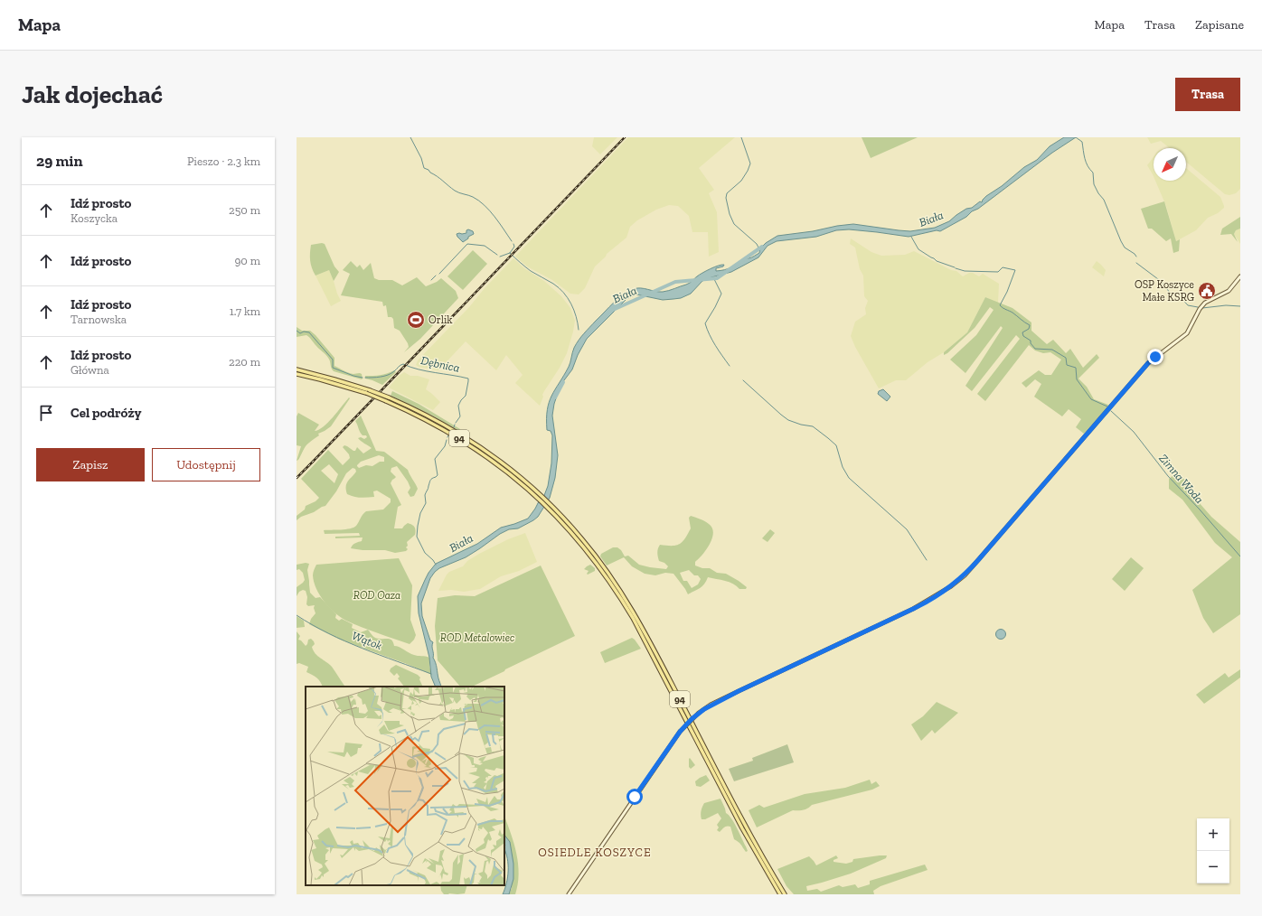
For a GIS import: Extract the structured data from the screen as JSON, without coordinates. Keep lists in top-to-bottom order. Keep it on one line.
{"streets":{"main road":["94"]},"districts":["OSIEDLE KOSZYCE"],"water":["Biała","Dębnica","Zimna Woda","Wątok"],"parks":["ROD Oaza","ROD Metalowiec"],"places":{"public building":["OSP Koszyce Małe KSRG"],"sports":["Orlik"]},"north":"bottom left","page":{"header":"Mapa","nav":["Mapa","Trasa","Zapisane"],"buttons":["Trasa",["Zapisz","Udostępnij"]],"title":"Jak dojechać","heading":["29 min","Pieszo · 2.3 km"],"list":[["Idź prosto","Koszycka","250 m"],["Idź prosto","90 m"],["Idź prosto","Tarnowska","1.7 km"],["Idź prosto","Główna","220 m"],"Cel podróży"],"map_buttons":["+","−"]}}
